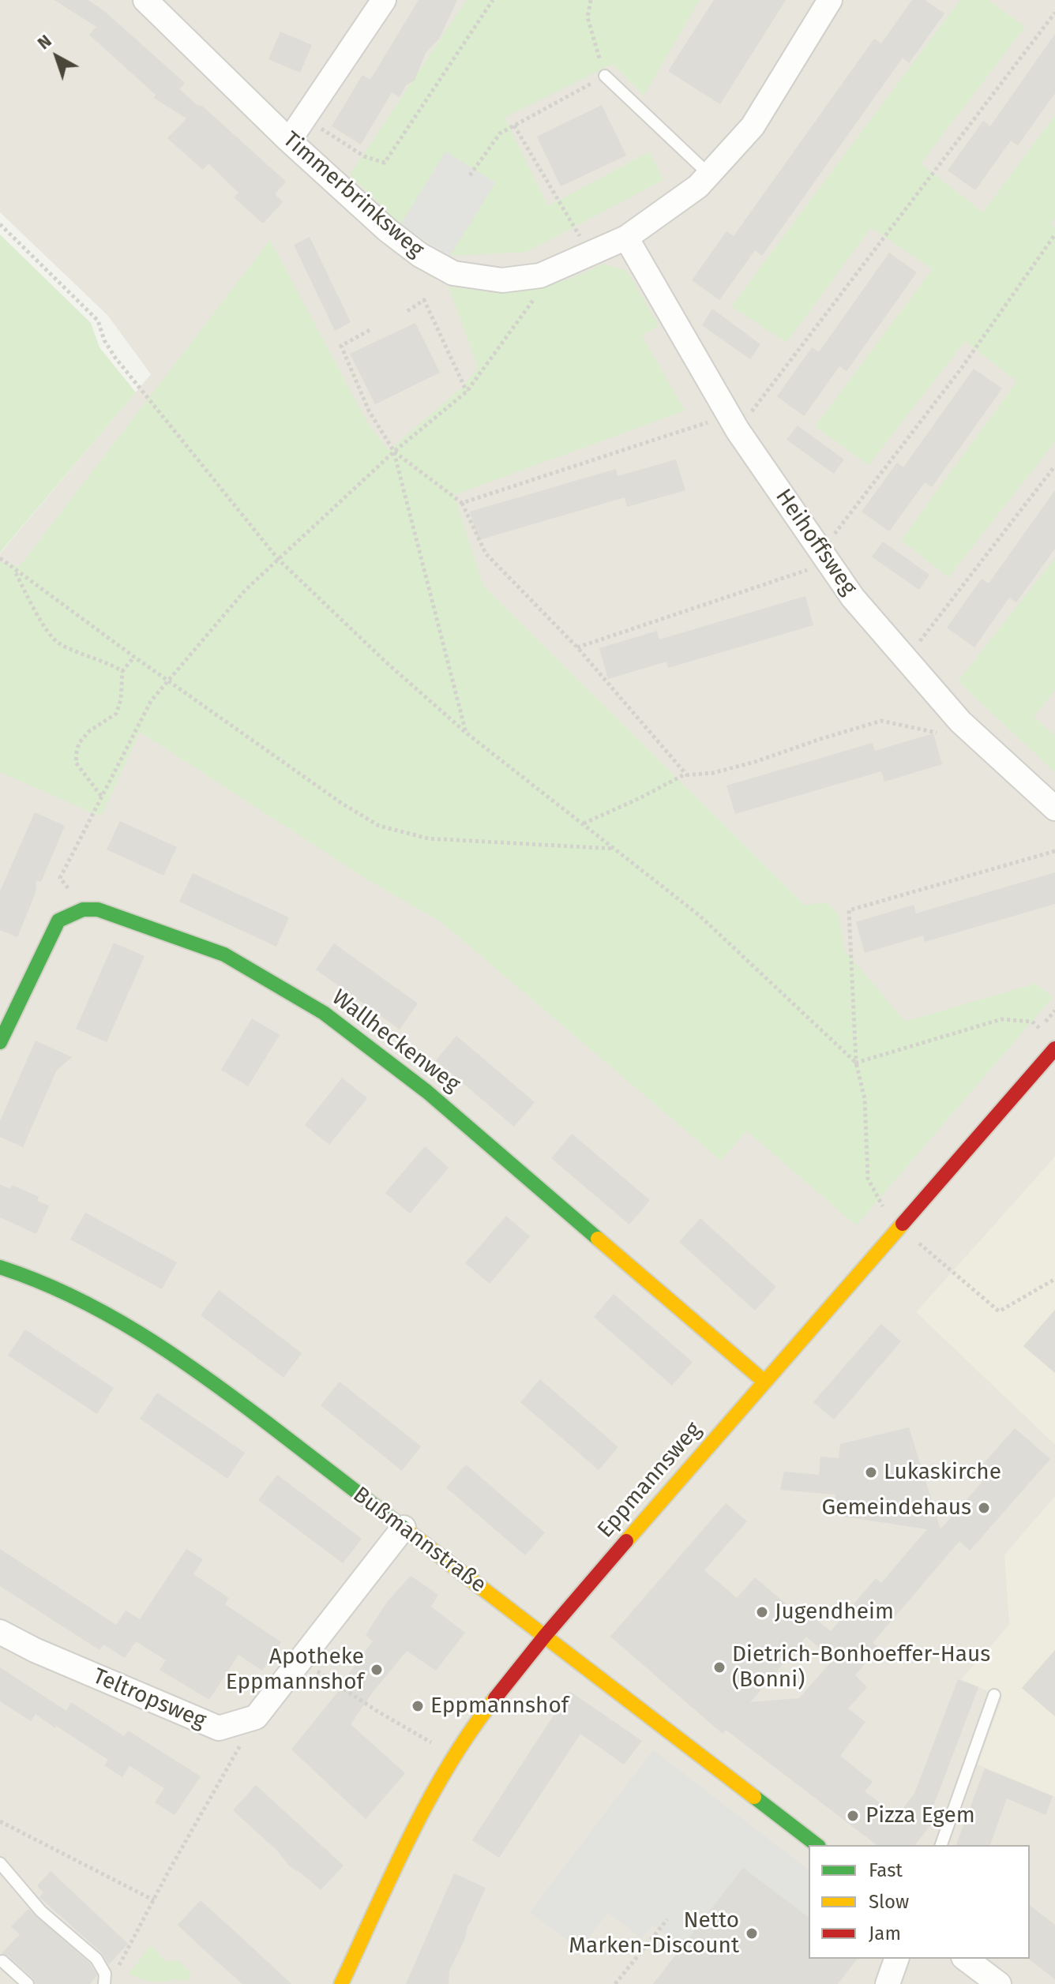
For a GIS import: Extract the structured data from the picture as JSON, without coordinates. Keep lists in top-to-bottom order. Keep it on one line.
{"streets":{"street":["Timmerbrinksweg","Heihoffsweg","Wallheckenweg","Eppmannsweg","Bußmannstraße","Teltropsweg"]},"crossings":[["Timmerbrinksweg","Heihoffsweg"],["Wallheckenweg","Eppmannsweg"],["Eppmannsweg","Bußmannstraße"]],"places":["Lukaskirche","Gemeindehaus","Jugendheim","Dietrich-Bonhoeffer-Haus (Bonni)","Apotheke Eppmannshof","Eppmannshof","Pizza Egem","Netto Marken-Discount"],"legend":["Fast","Slow","Jam"],"north":"top left"}
